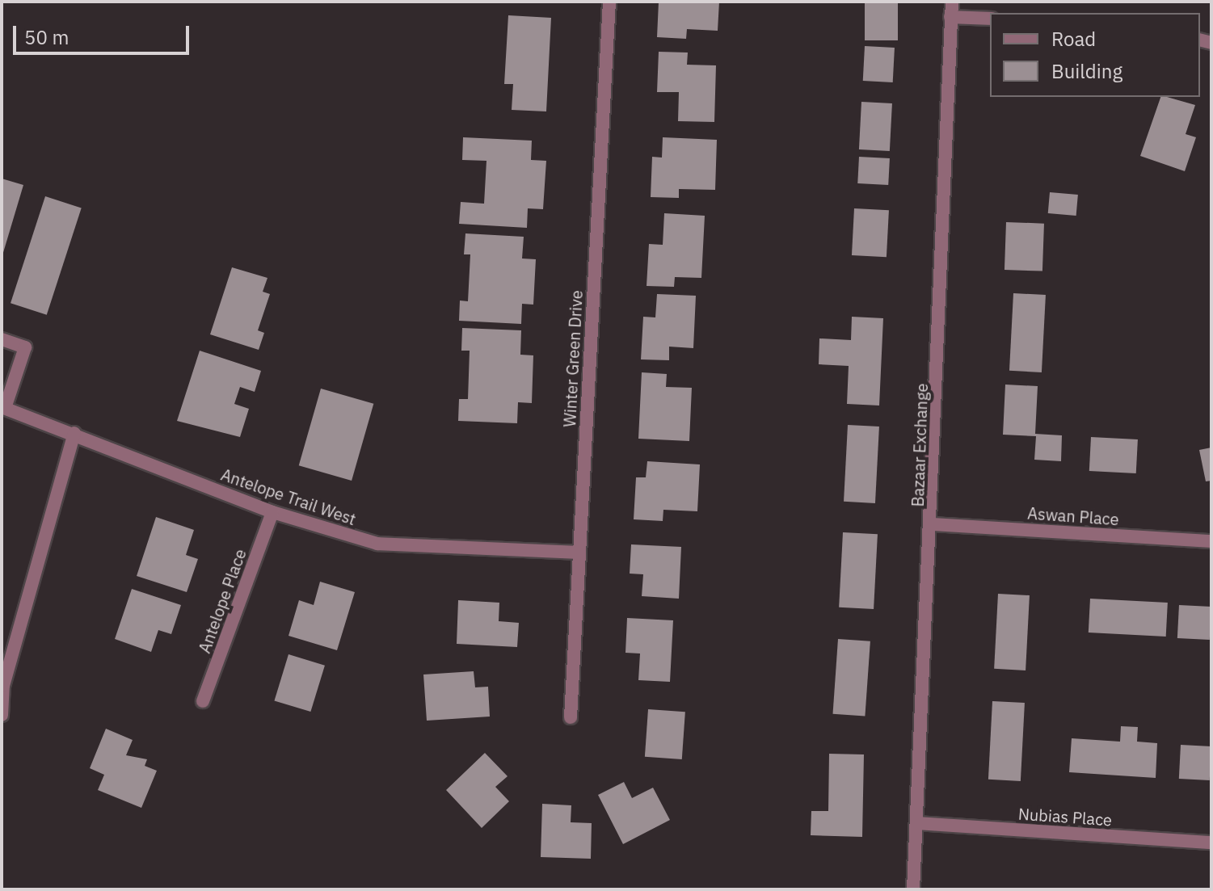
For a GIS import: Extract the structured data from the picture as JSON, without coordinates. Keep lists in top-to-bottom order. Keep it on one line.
{"streets":{"street":["Winter Green Drive","Bazaar Exchange","Antelope Trail West","Aswan Place","Antelope Place","Nubias Place"]},"crossings":[["Winter Green Drive","Antelope Trail West"],["Bazaar Exchange","Aswan Place"],["Bazaar Exchange","Nubias Place"],["Antelope Trail West","Antelope Place"]],"legend":["Road","Building"],"scale_bar":"50 m"}
